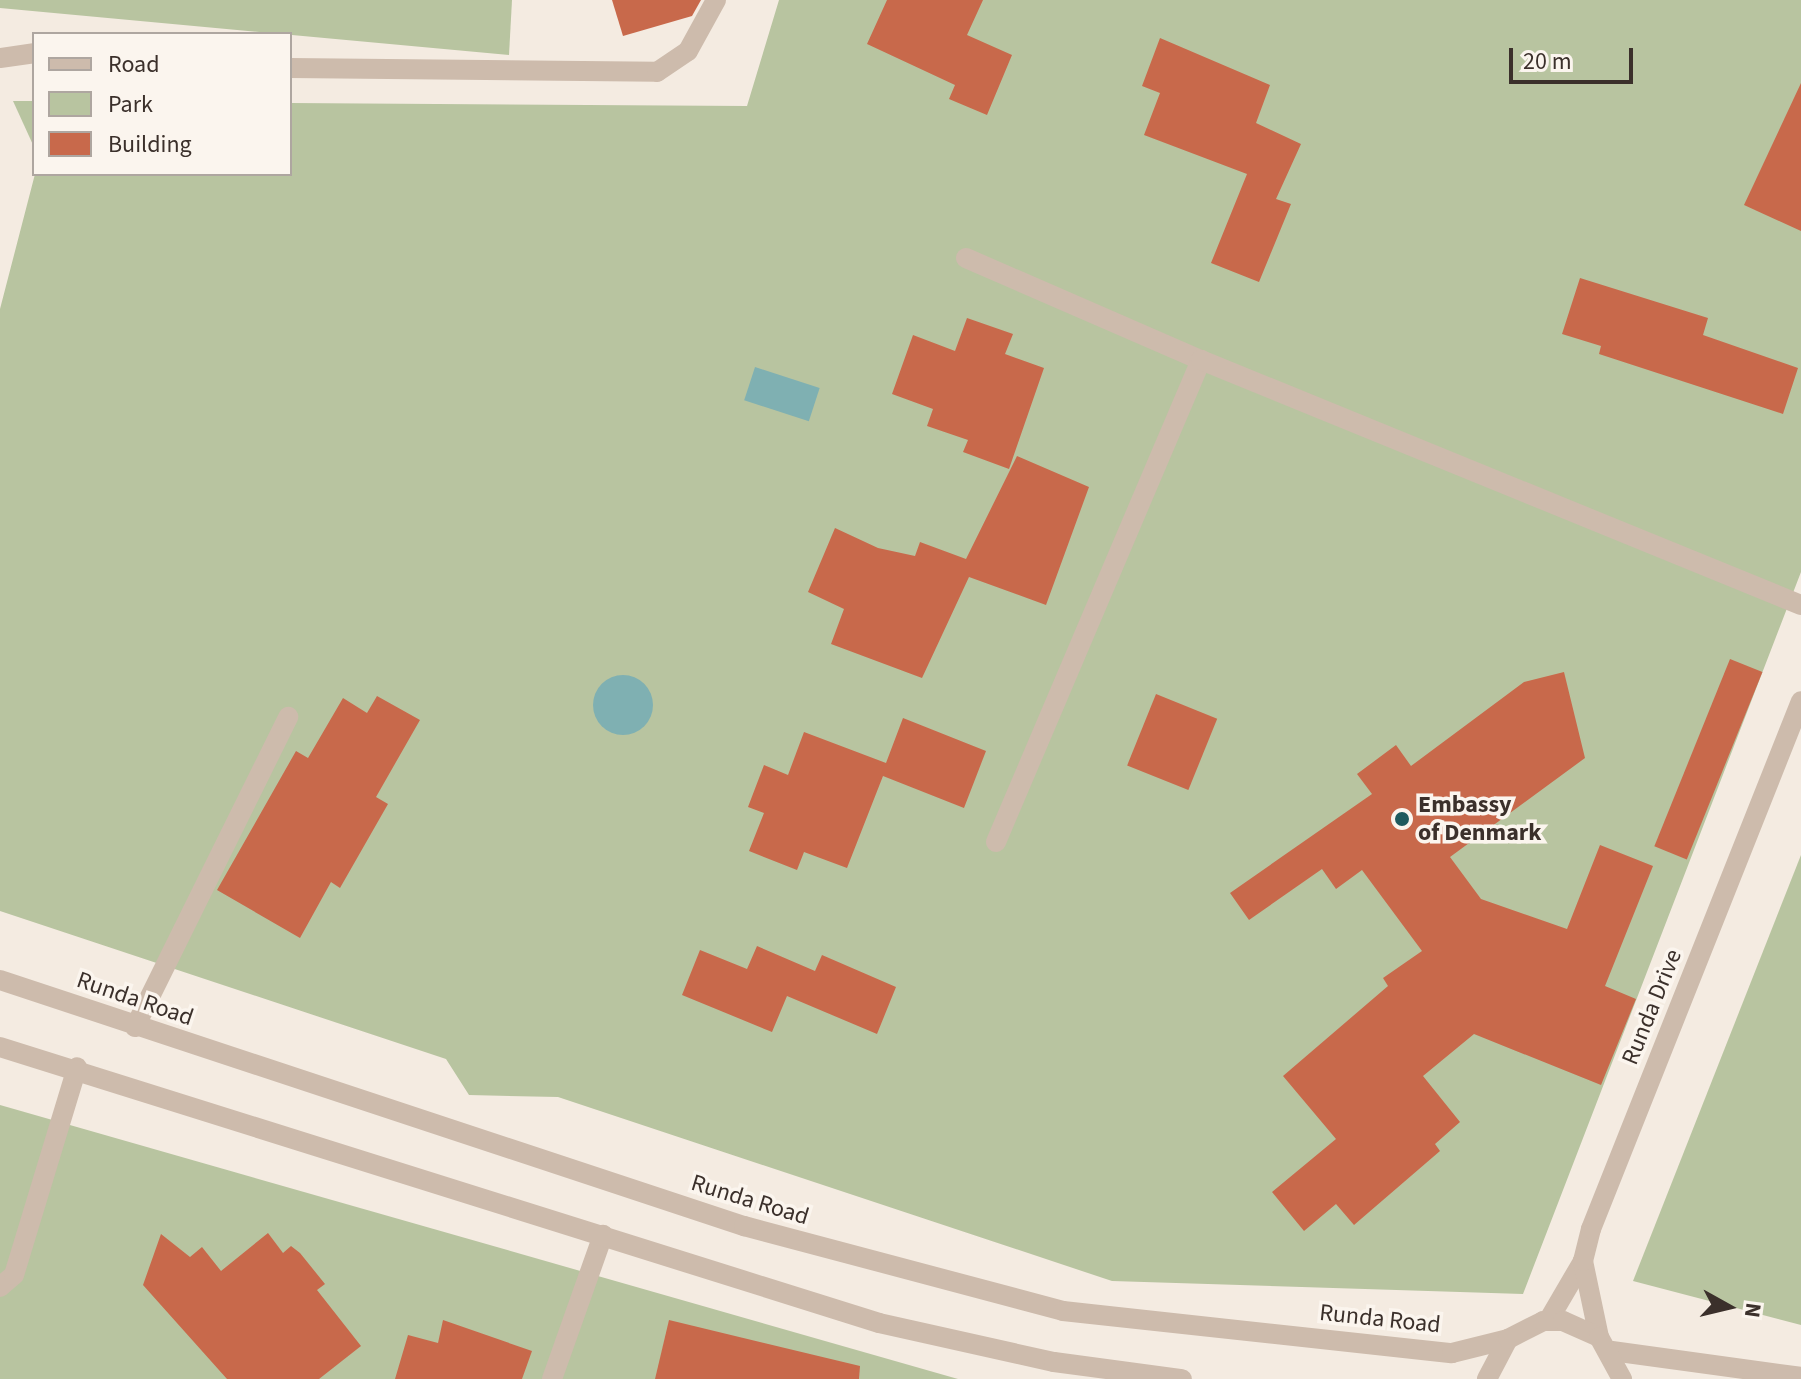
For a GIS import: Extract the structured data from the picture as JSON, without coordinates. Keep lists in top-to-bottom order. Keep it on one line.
{"streets":{"street":["Runda Road","Runda Drive"]},"places":["Embassy of Denmark"],"legend":["Road","Park","Building"],"scale_bar":"20 m","north":"right"}
